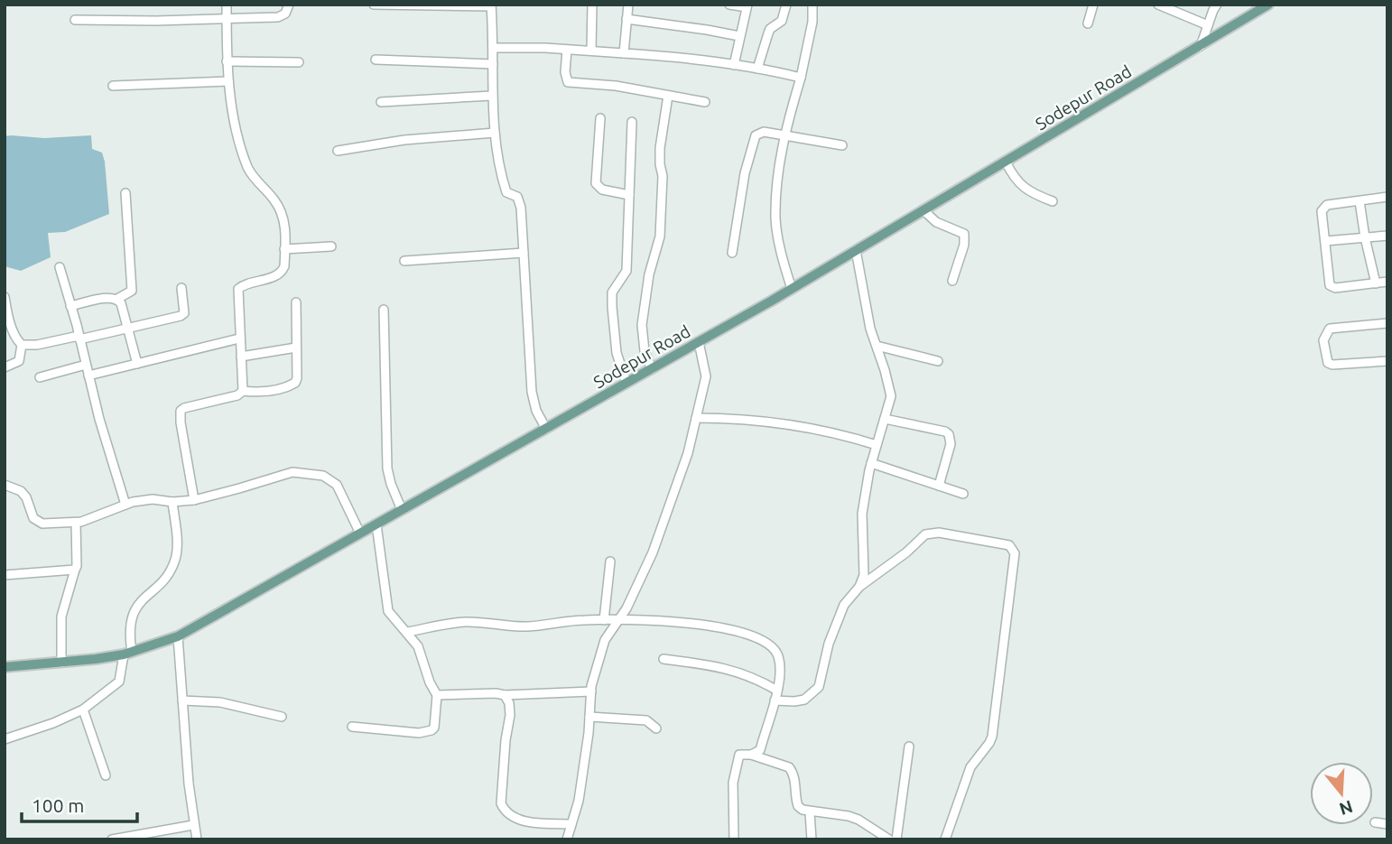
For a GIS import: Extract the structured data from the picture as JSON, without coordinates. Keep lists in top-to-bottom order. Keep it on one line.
{"streets":{"main road":["Sodepur Road"]},"scale_bar":"100 m","north":"bottom"}
